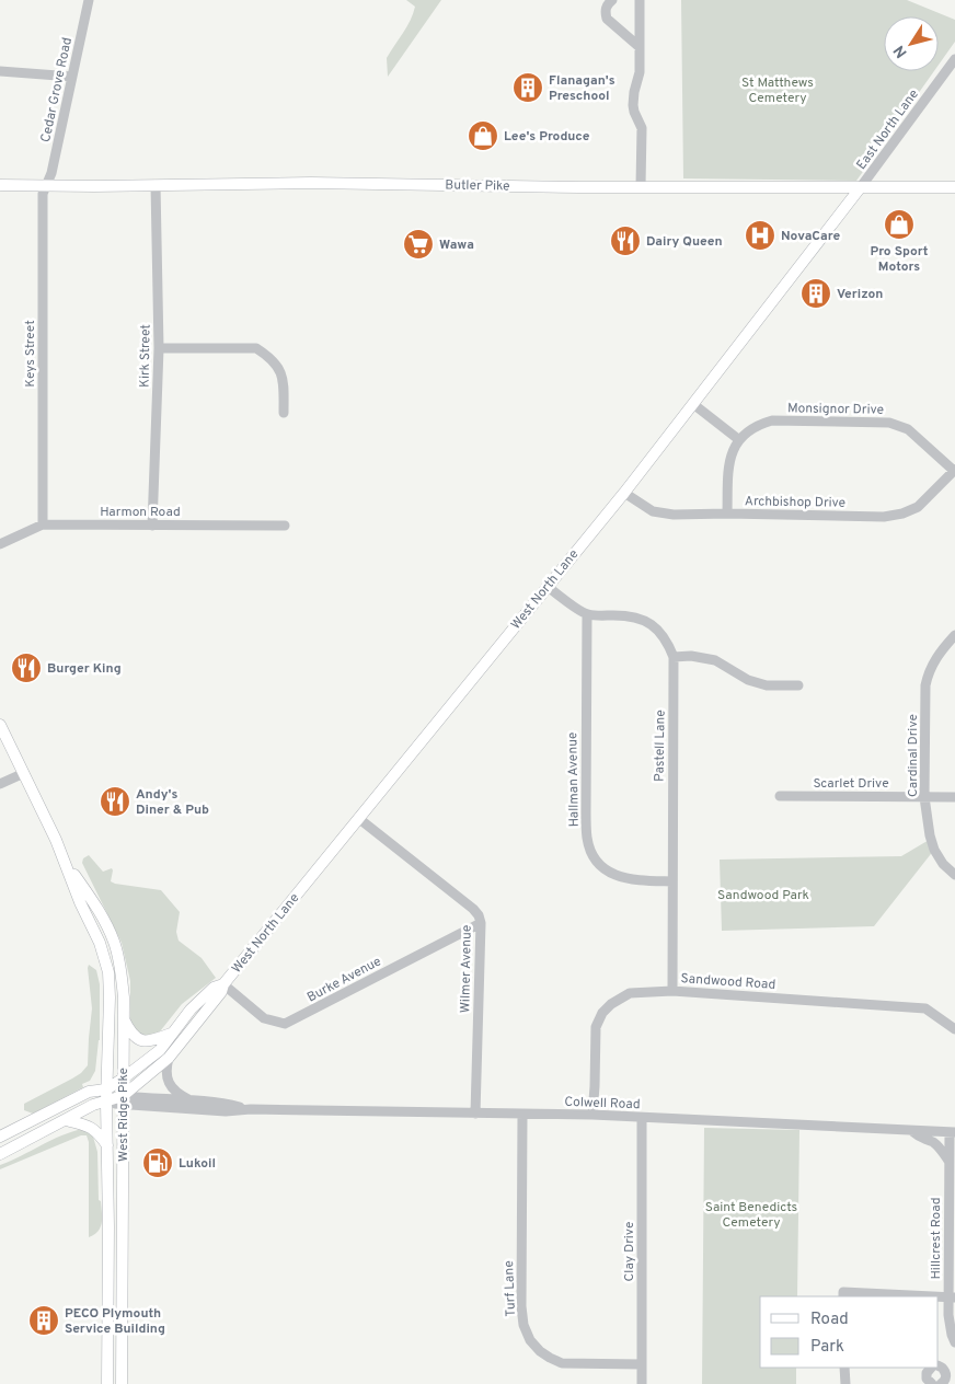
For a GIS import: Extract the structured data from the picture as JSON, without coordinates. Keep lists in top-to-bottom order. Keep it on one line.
{"streets":{"main road":["Butler Pike","West North Lane","West Ridge Pike"],"street":["Cedar Grove Road","East North Lane","Keys Street","Kirk Street","Monsignor Drive","Archbishop Drive","Harmon Road","Pastell Lane","Cardinal Drive","Hallman Avenue","Scarlet Drive","Wilmer Avenue","Burke Avenue","Sandwood Road","Colwell Road","Hillcrest Road","Clay Drive","Turf Lane"]},"crossings":[["Cedar Grove Road","Butler Pike"],["Cedar Grove Road","Keys Street"],["East North Lane","Butler Pike"],["East North Lane","West North Lane"],["Butler Pike","Keys Street"],["Butler Pike","Kirk Street"],["Butler Pike","West North Lane"],["Keys Street","Harmon Road"],["Kirk Street","Harmon Road"],["Monsignor Drive","Archbishop Drive"],["Archbishop Drive","West North Lane"],["West North Lane","Wilmer Avenue"],["West North Lane","Burke Avenue"],["West North Lane","Colwell Road"],["West North Lane","West Ridge Pike"],["Pastell Lane","Hallman Avenue"],["Pastell Lane","Sandwood Road"],["Cardinal Drive","Scarlet Drive"],["Wilmer Avenue","Burke Avenue"],["Wilmer Avenue","Colwell Road"],["Sandwood Road","Colwell Road"],["Colwell Road","West Ridge Pike"],["Colwell Road","Hillcrest Road"],["Colwell Road","Clay Drive"],["Colwell Road","Turf Lane"],["Clay Drive","Turf Lane"]],"parks":["St Matthews Cemetery","Sandwood Park","Saint Benedicts Cemetery"],"places":{"building":["Flanagan's Preschool","Verizon","PECO Plymouth Service Building"],"shop":["Lee's Produce","Pro Sport Motors"],"hospital":["NovaCare"],"restaurant":["Dairy Queen","Burger King","Andy's Diner & Pub"],"supermarket":["Wawa"],"fuel station":["Lukoil"]},"legend":["Road","Park"],"north":"bottom left"}
